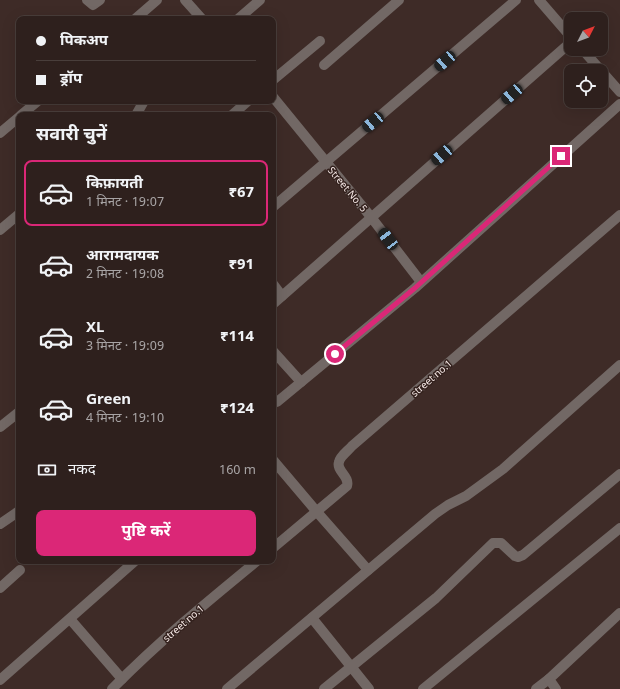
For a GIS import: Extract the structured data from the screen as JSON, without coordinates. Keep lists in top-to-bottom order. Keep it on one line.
{"streets":{"street":["Street No. 5","street no.1"]},"north":"top right","page":{"banner":["पिकअप","ड्रॉप"],"heading":"सवारी चुनें","list":[{"name":"किफ़ायती","note":"1 मिनट · 19:07","value":"₹67"},{"name":"आरामदायक","note":"2 मिनट · 19:08","value":"₹91"},{"name":"XL","note":"3 मिनट · 19:09","value":"₹114"},{"name":"Green","note":"4 मिनट · 19:10","value":"₹124"}],"pay":["नकद","160 m"],"buttons":"पुष्टि करें"}}
